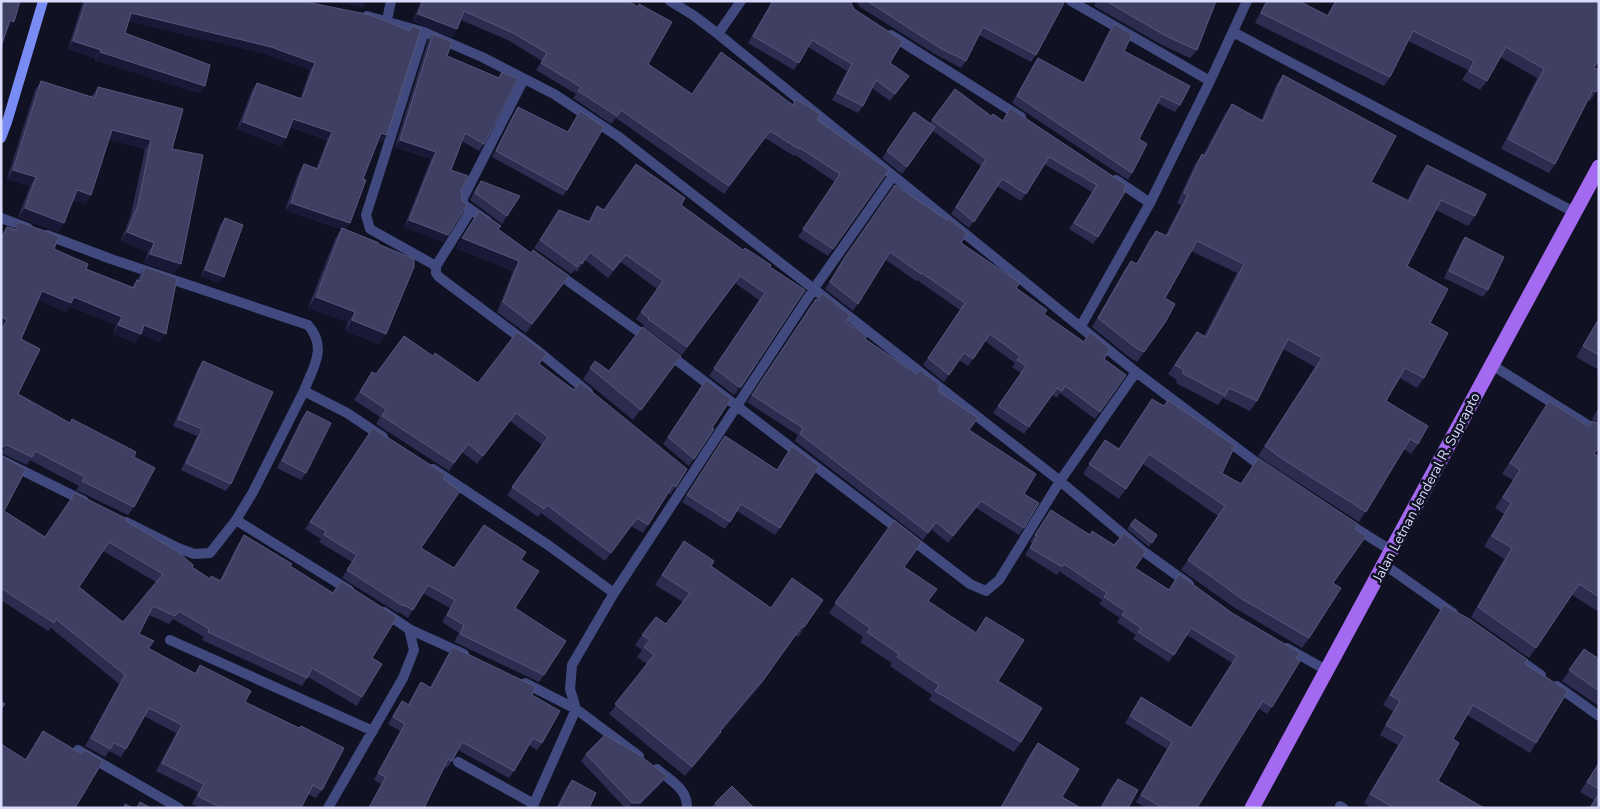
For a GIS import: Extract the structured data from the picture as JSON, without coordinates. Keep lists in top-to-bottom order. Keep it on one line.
{"streets":{"main road":["Jalan Letnan Jenderal R. Suprapto"]}}
